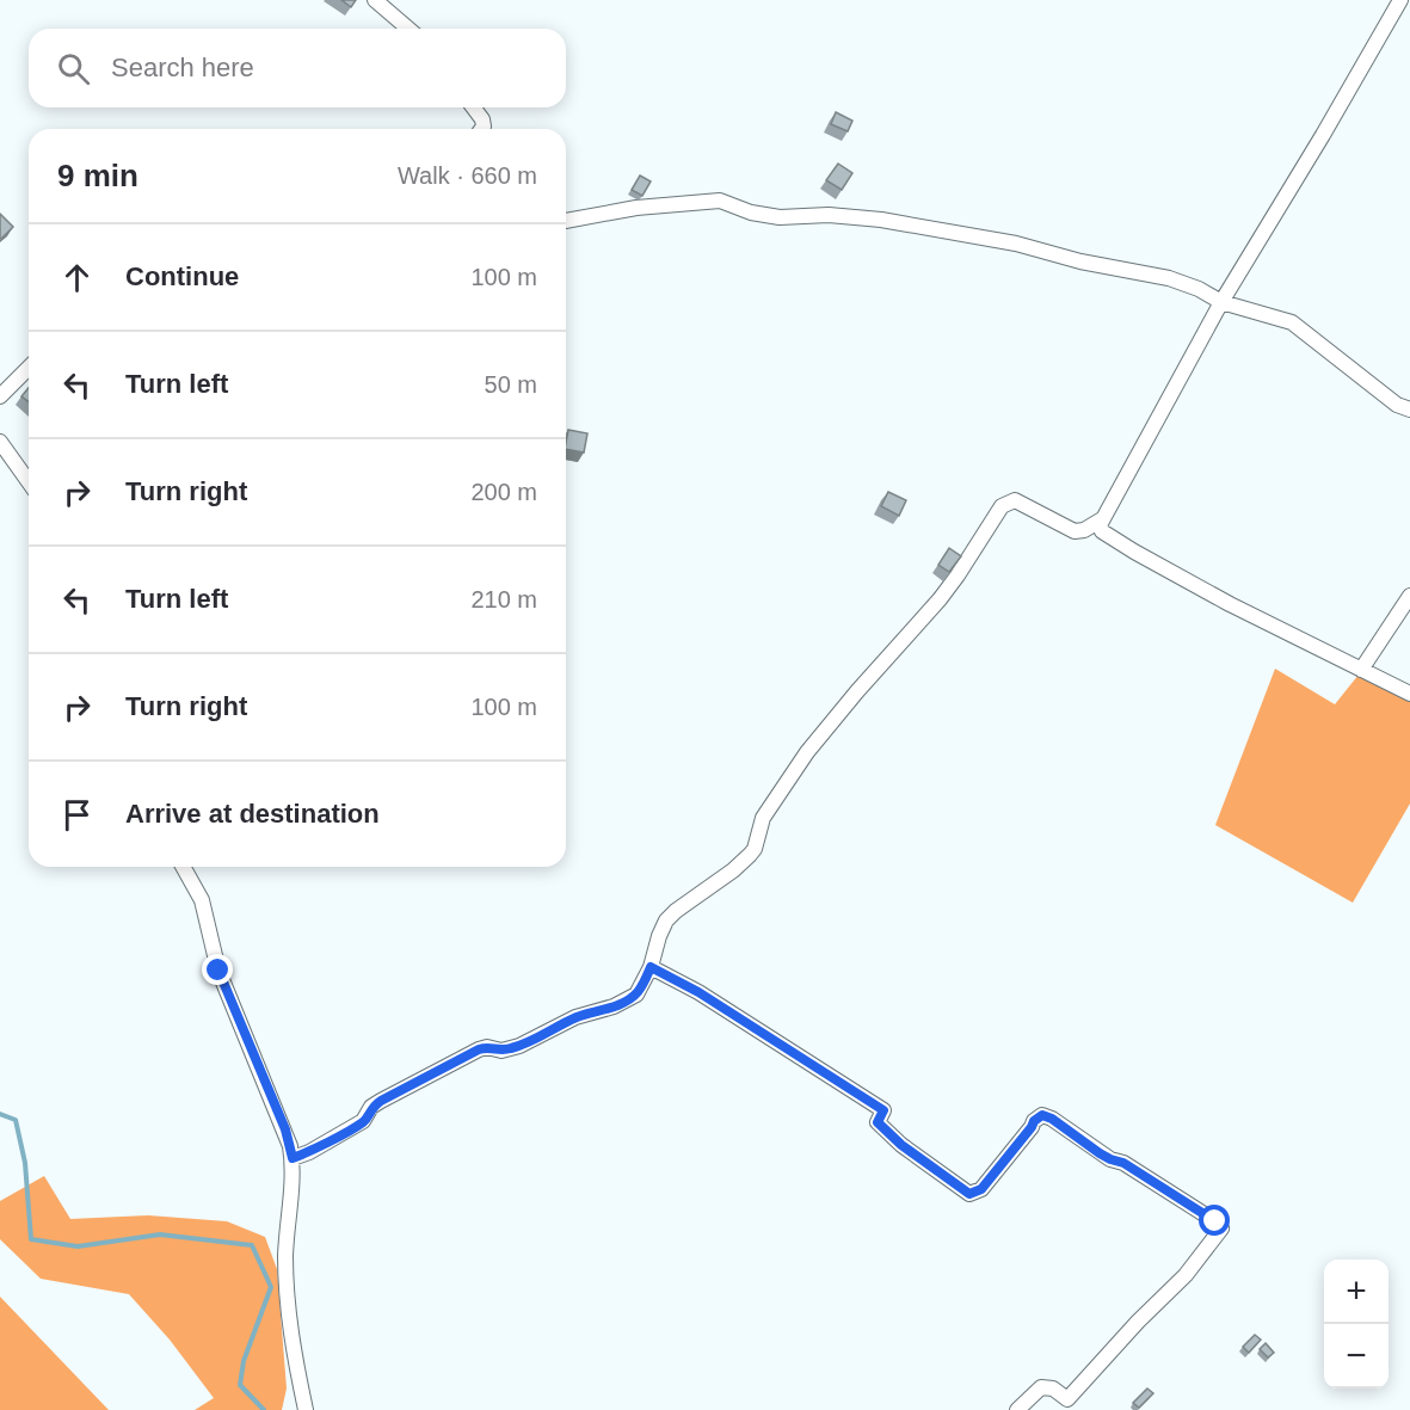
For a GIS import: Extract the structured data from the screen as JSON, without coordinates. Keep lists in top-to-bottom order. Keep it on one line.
{"page":{"search":"Search here","heading":["9 min","Walk · 660 m"],"list":[["Continue","100 m"],["Turn left","50 m"],["Turn right","200 m"],["Turn left","210 m"],["Turn right","100 m"],"Arrive at destination"],"map_buttons":["+","−"]}}
